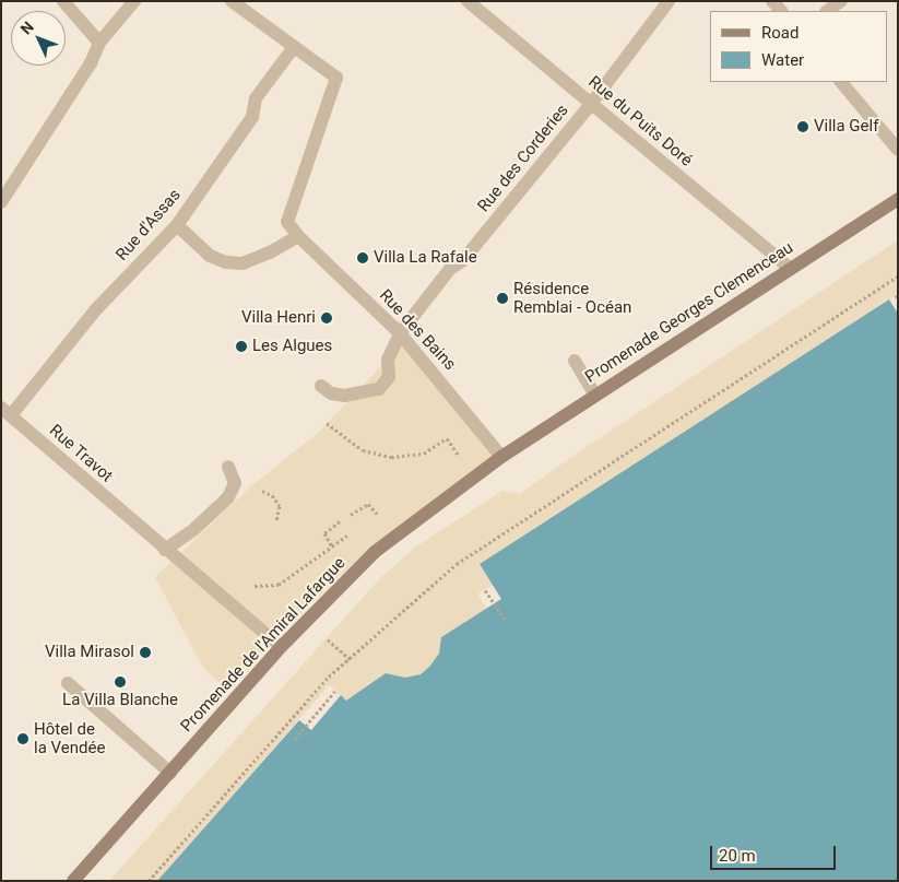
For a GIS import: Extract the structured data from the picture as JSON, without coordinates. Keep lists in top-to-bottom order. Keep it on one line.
{"streets":{"street":["Rue du Puits Doré","Rue des Corderies","Rue d'Assas","Promenade Georges Clemenceau","Rue des Bains","Rue Travot","Promenade de l'Amiral Lafargue"]},"crossings":[["Rue du Puits Doré","Rue des Corderies"],["Rue du Puits Doré","Promenade Georges Clemenceau"],["Rue des Corderies","Rue des Bains"],["Rue d'Assas","Rue Travot"],["Promenade Georges Clemenceau","Rue des Bains"],["Promenade Georges Clemenceau","Promenade de l'Amiral Lafargue"],["Rue des Bains","Promenade de l'Amiral Lafargue"],["Rue Travot","Promenade de l'Amiral Lafargue"]],"places":["Villa Gelf","Villa La Rafale","Résidence Remblai - Océan","Villa Henri","Les Algues","Villa Mirasol","La Villa Blanche","Hôtel de la Vendée"],"legend":["Road","Water"],"scale_bar":"20 m","north":"top left"}
